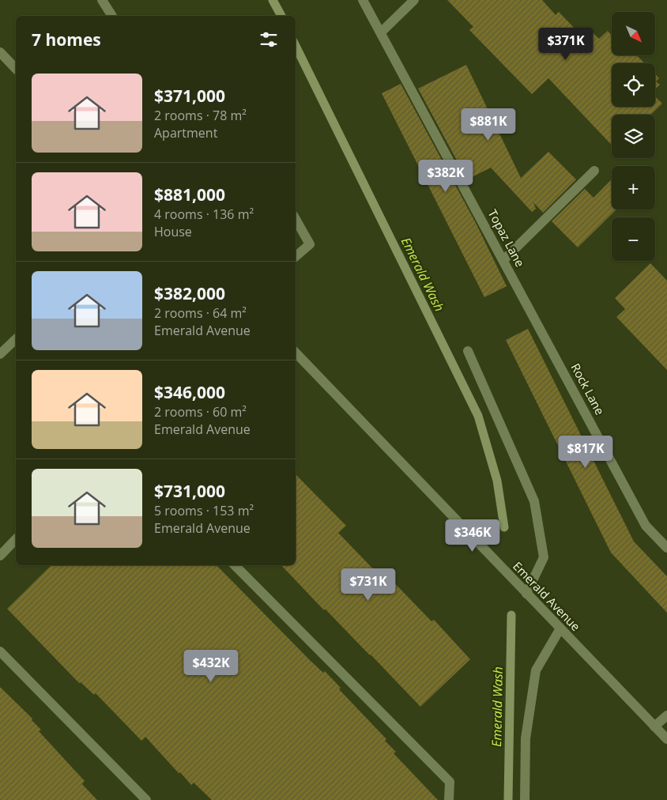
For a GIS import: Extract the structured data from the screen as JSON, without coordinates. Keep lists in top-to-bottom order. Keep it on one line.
{"streets":{"street":["Topaz Lane","Rock Lane","Emerald Avenue"]},"crossings":[["Topaz Lane","Rock Lane"]],"water":["Emerald Wash"],"north":"bottom right","page":{"map_buttons":["+","−"],"heading":"7 homes","price":["$371K","$881K","$382K","$817K","$346K","$731K","$432K"],"list":[{"name":"$371,000","note":"2 rooms · 78 m² · Apartment"},{"name":"$881,000","note":"4 rooms · 136 m² · House"},{"name":"$382,000","note":"2 rooms · 64 m² · Emerald Avenue"},{"name":"$346,000","note":"2 rooms · 60 m² · Emerald Avenue"},{"name":"$731,000","note":"5 rooms · 153 m² · Emerald Avenue"}]}}
